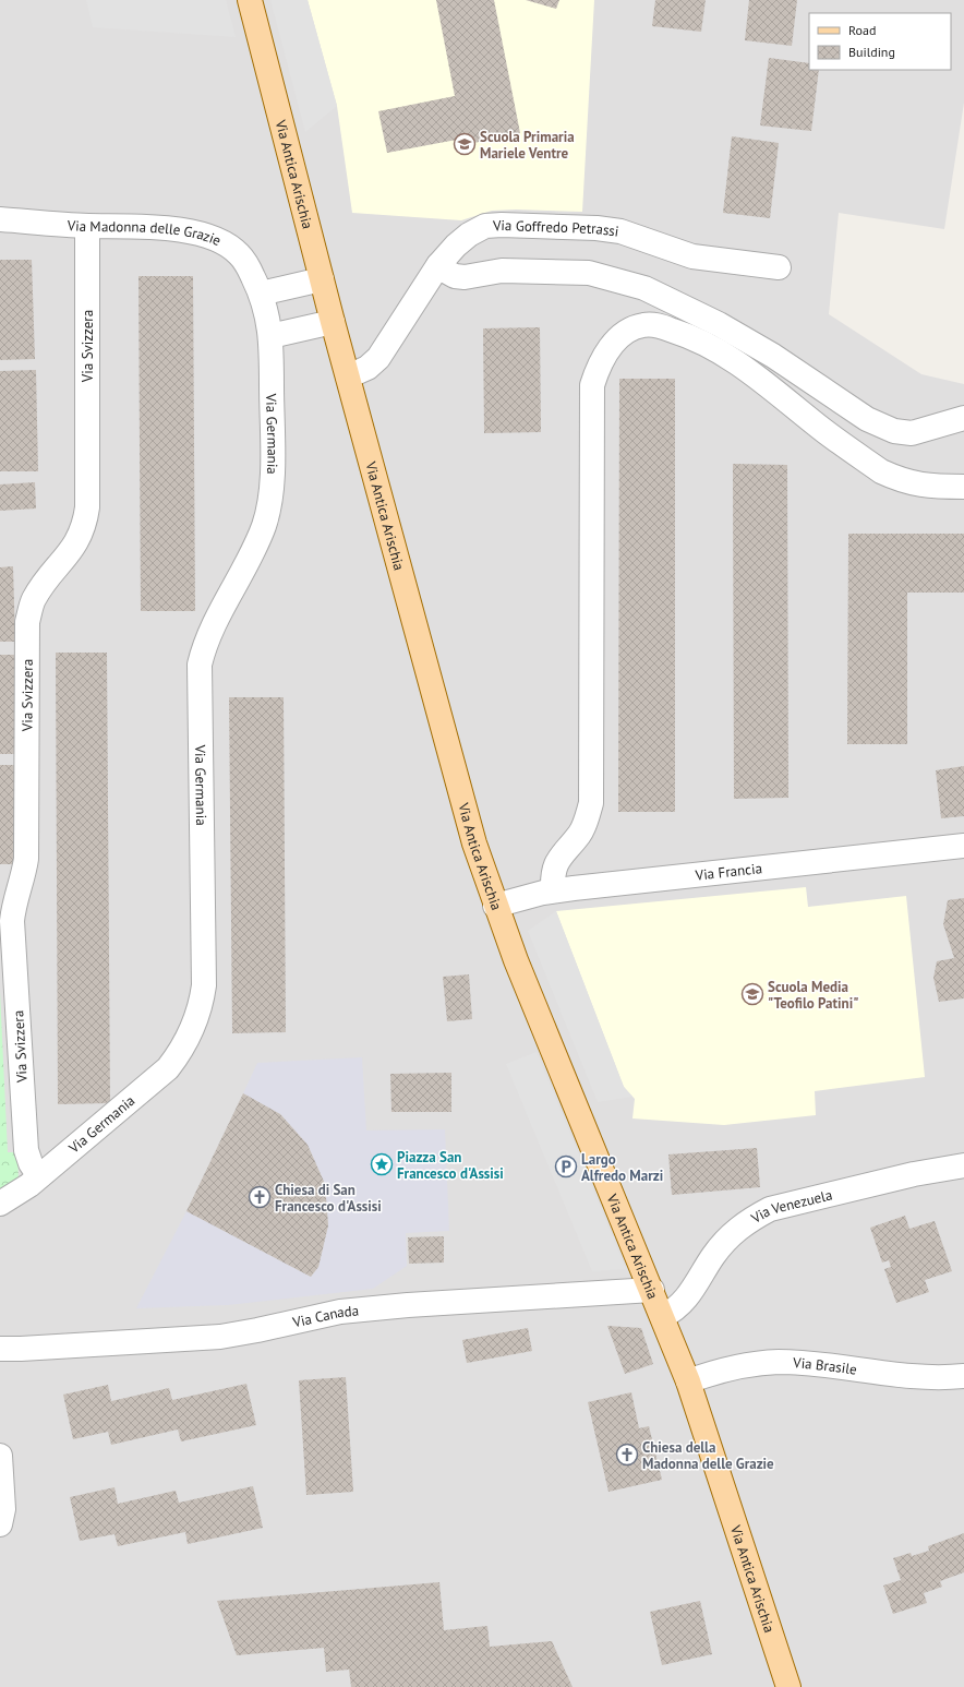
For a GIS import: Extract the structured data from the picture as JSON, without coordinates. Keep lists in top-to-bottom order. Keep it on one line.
{"streets":{"main road":["Via Antica Arischia"],"street":["Via Goffredo Petrassi","Via Madonna delle Grazie","Via Svizzera","Via Germania","Via Francia","Via Venezuela","Via Canada","Via Brasile"]},"crossings":[["Via Antica Arischia","Via Goffredo Petrassi"],["Via Antica Arischia","Via Francia"],["Via Antica Arischia","Via Venezuela"],["Via Antica Arischia","Via Canada"],["Via Antica Arischia","Via Brasile"],["Via Madonna delle Grazie","Via Svizzera"],["Via Madonna delle Grazie","Via Germania"],["Via Svizzera","Via Germania"]],"places":{"school or university":["Scuola Primaria Mariele Ventre","Scuola Media \"Teofilo Patini\""],"place":["Piazza San Francesco d'Assisi"],"parking":["Largo Alfredo Marzi"],"church":["Chiesa di San Francesco d'Assisi","Chiesa della Madonna delle Grazie"]},"legend":["Road","Building"]}
